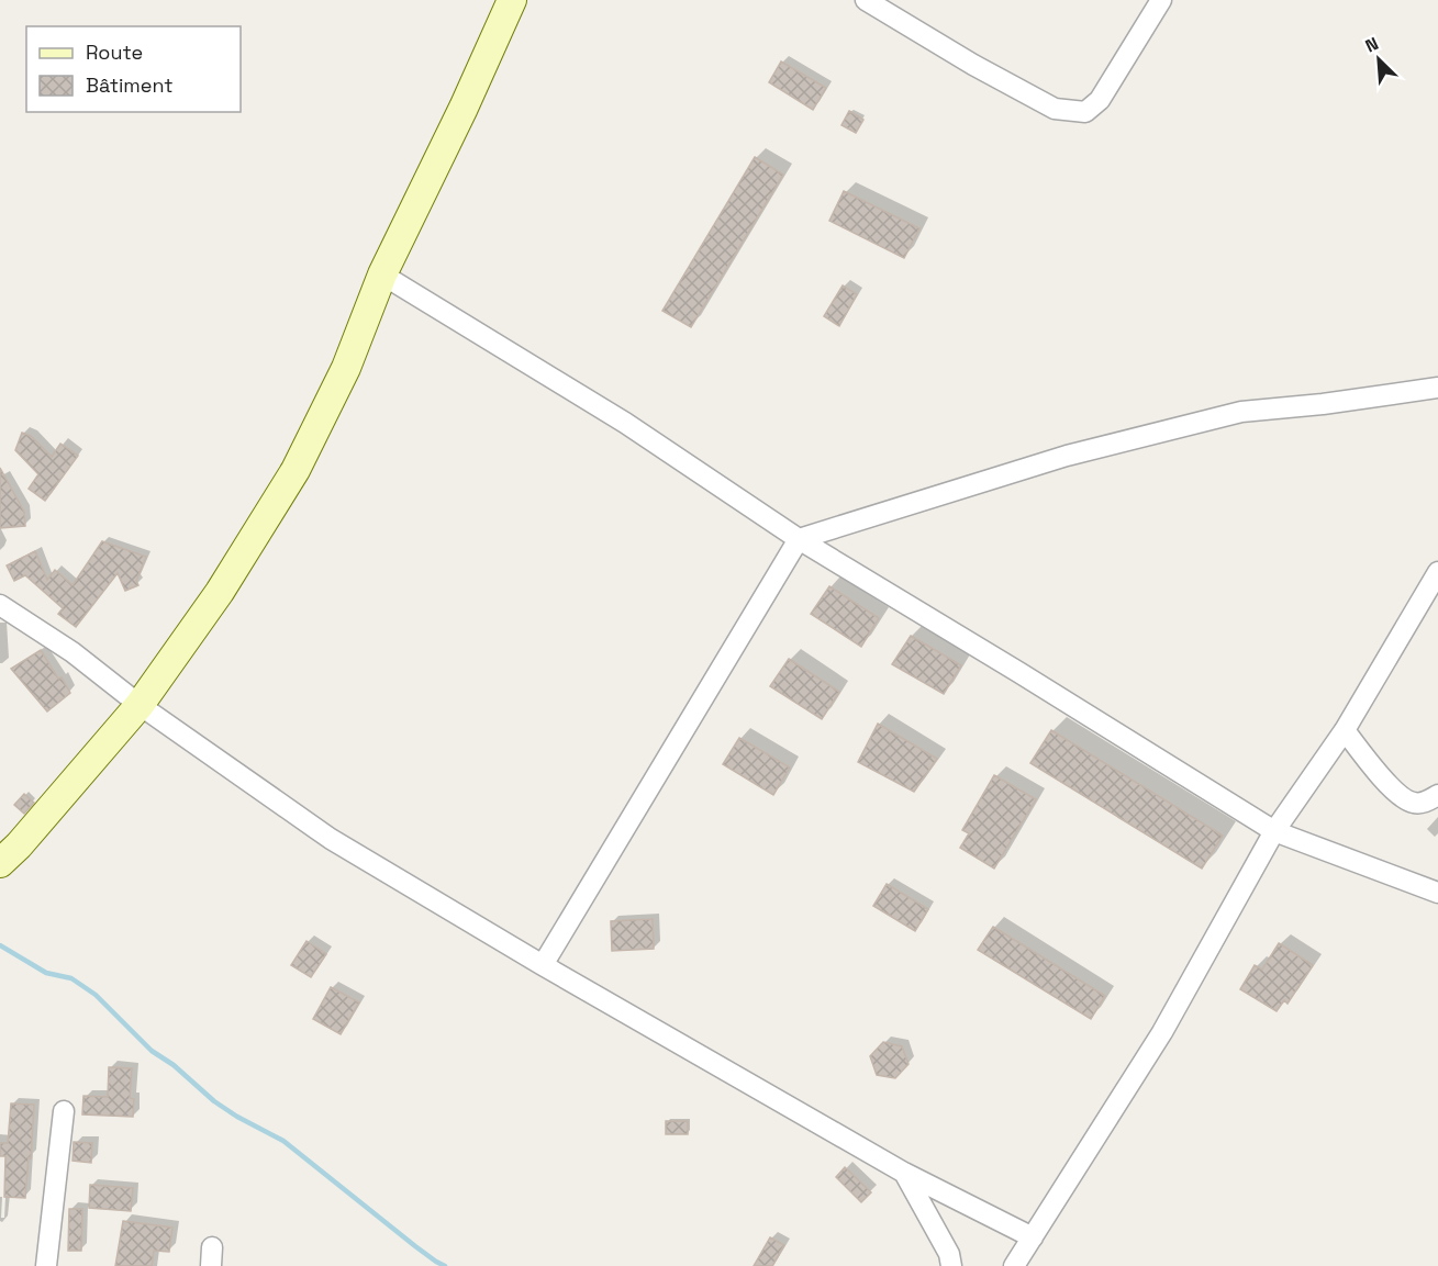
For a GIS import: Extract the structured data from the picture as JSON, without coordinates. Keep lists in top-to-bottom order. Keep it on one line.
{"legend":["Route","Bâtiment"],"north":"top left"}
